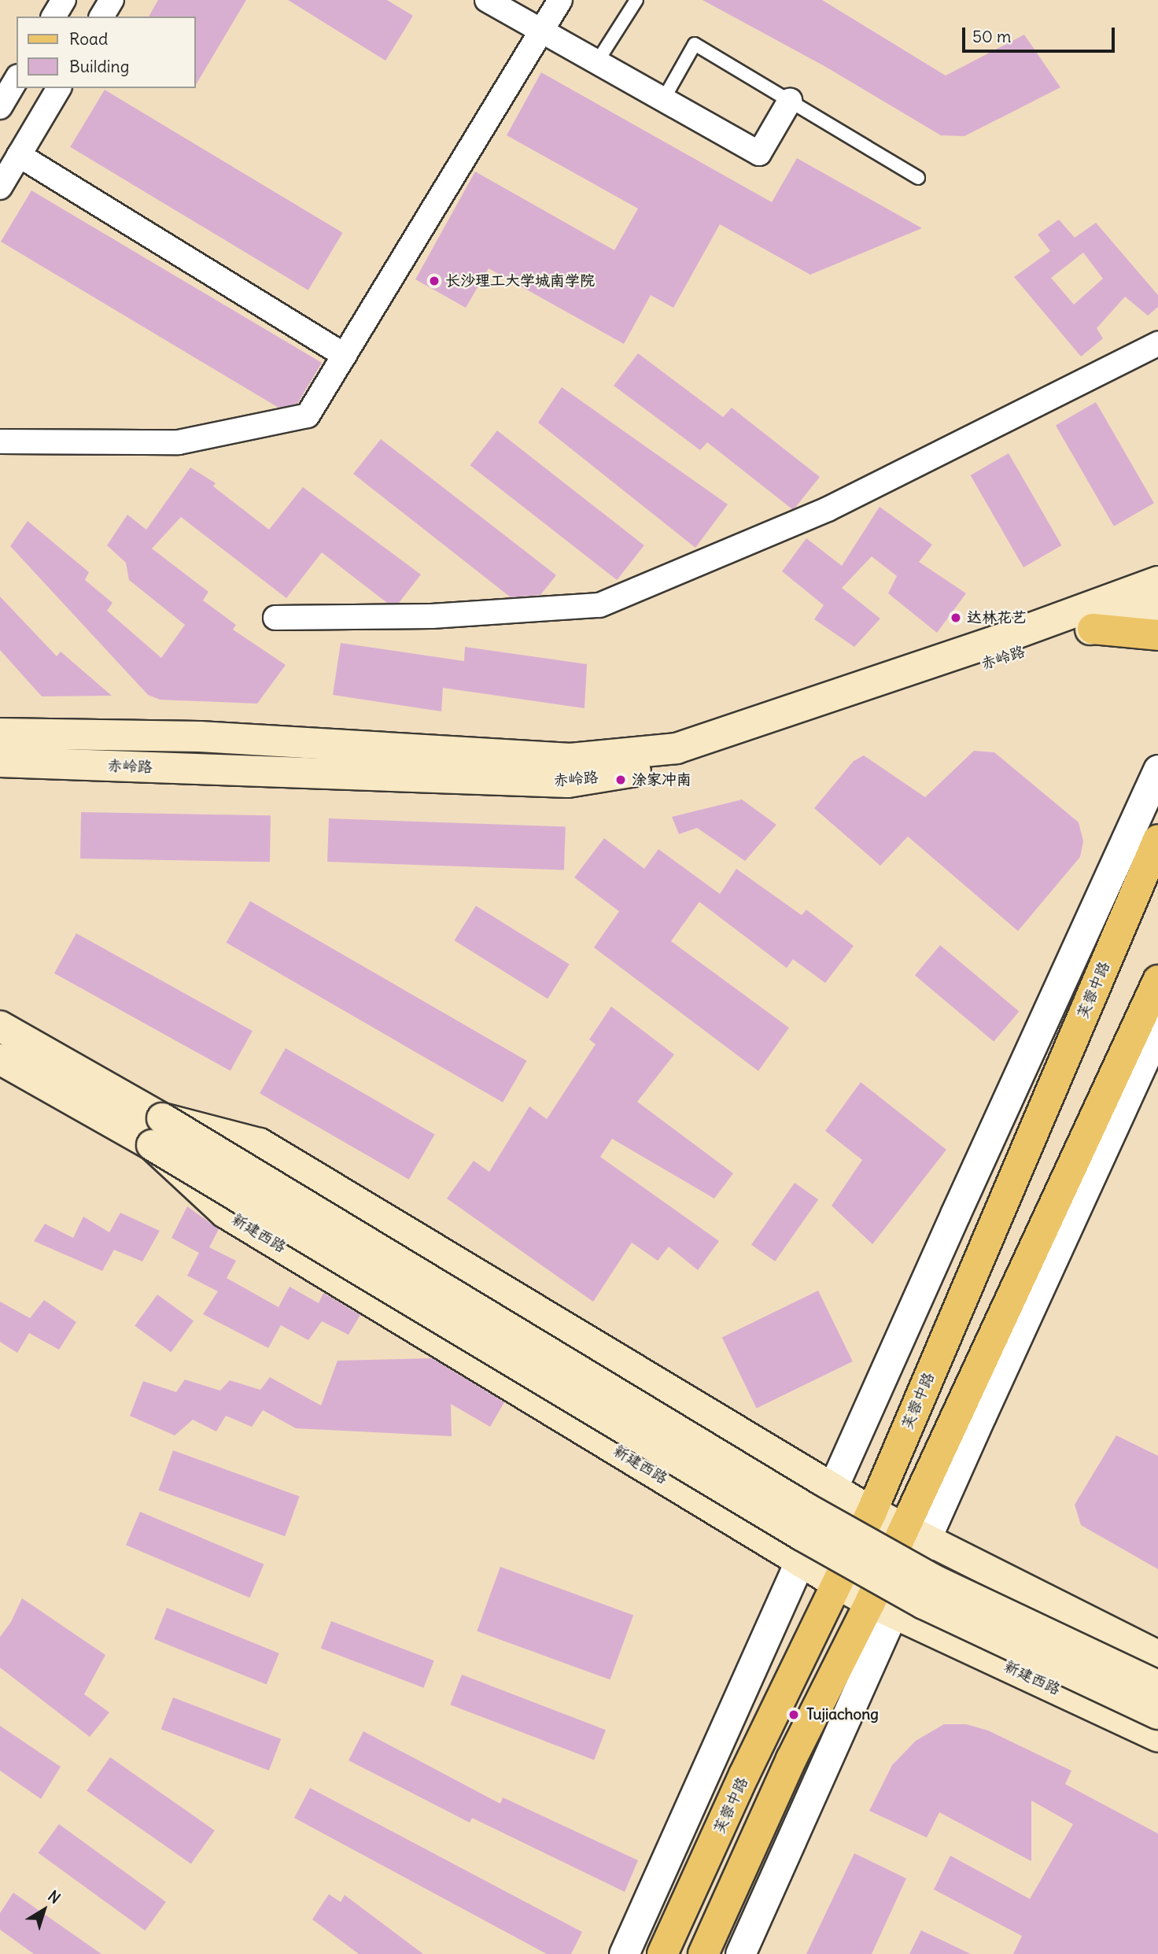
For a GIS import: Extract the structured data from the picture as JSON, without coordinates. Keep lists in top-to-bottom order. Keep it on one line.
{"streets":{"main road":["赤岭路","芙蓉中路","新建西路"]},"crossings":[["芙蓉中路","新建西路"]],"places":["长沙理工大学城南学院","达林花艺","涂家冲南","Tujiachong"],"legend":["Road","Building"],"scale_bar":"50 m","north":"top right"}
